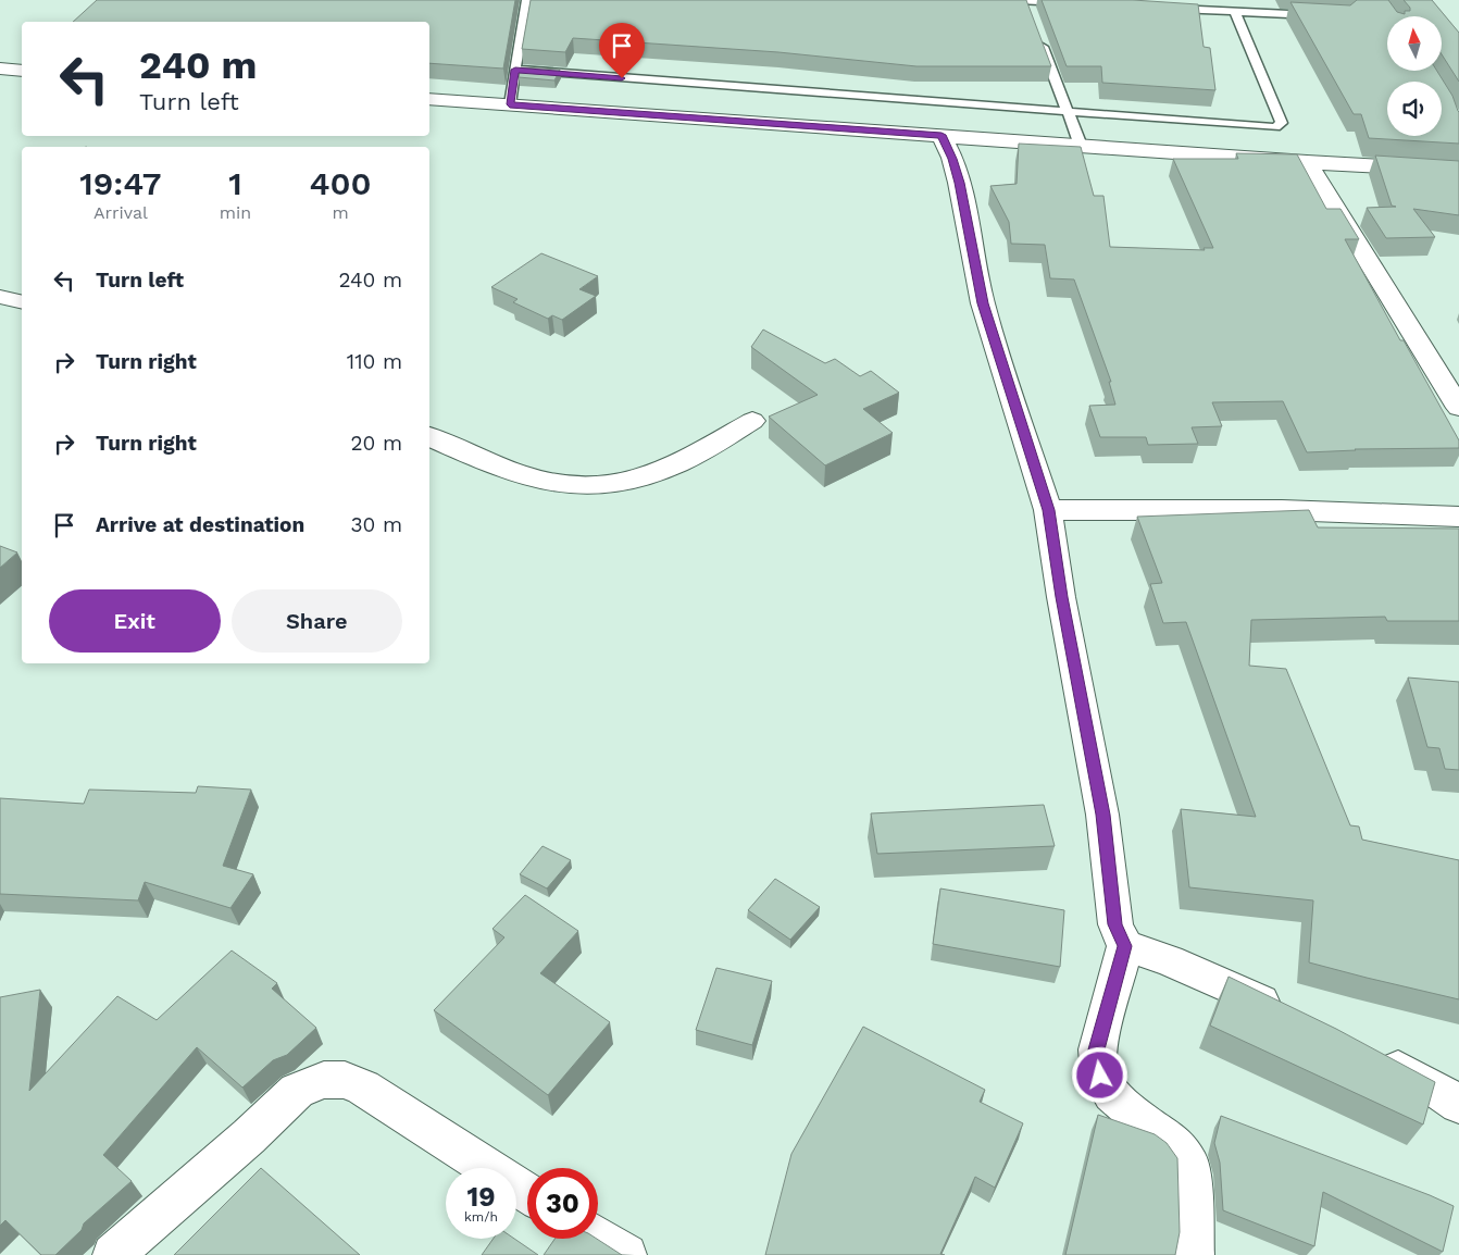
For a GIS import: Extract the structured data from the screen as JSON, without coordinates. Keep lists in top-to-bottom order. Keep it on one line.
{"north":"top","page":{"turn":["240 m","Turn left"],"eta":["19:47","Arrival","1","min","400","m"],"list":[{"name":"Turn left","value":"240 m"},{"name":"Turn right","value":"110 m"},{"name":"Turn right","value":"20 m"},{"name":"Arrive at destination","value":"30 m"}],"buttons":["Exit","Share"],"speed":"19 km/h","limit":"30"}}
